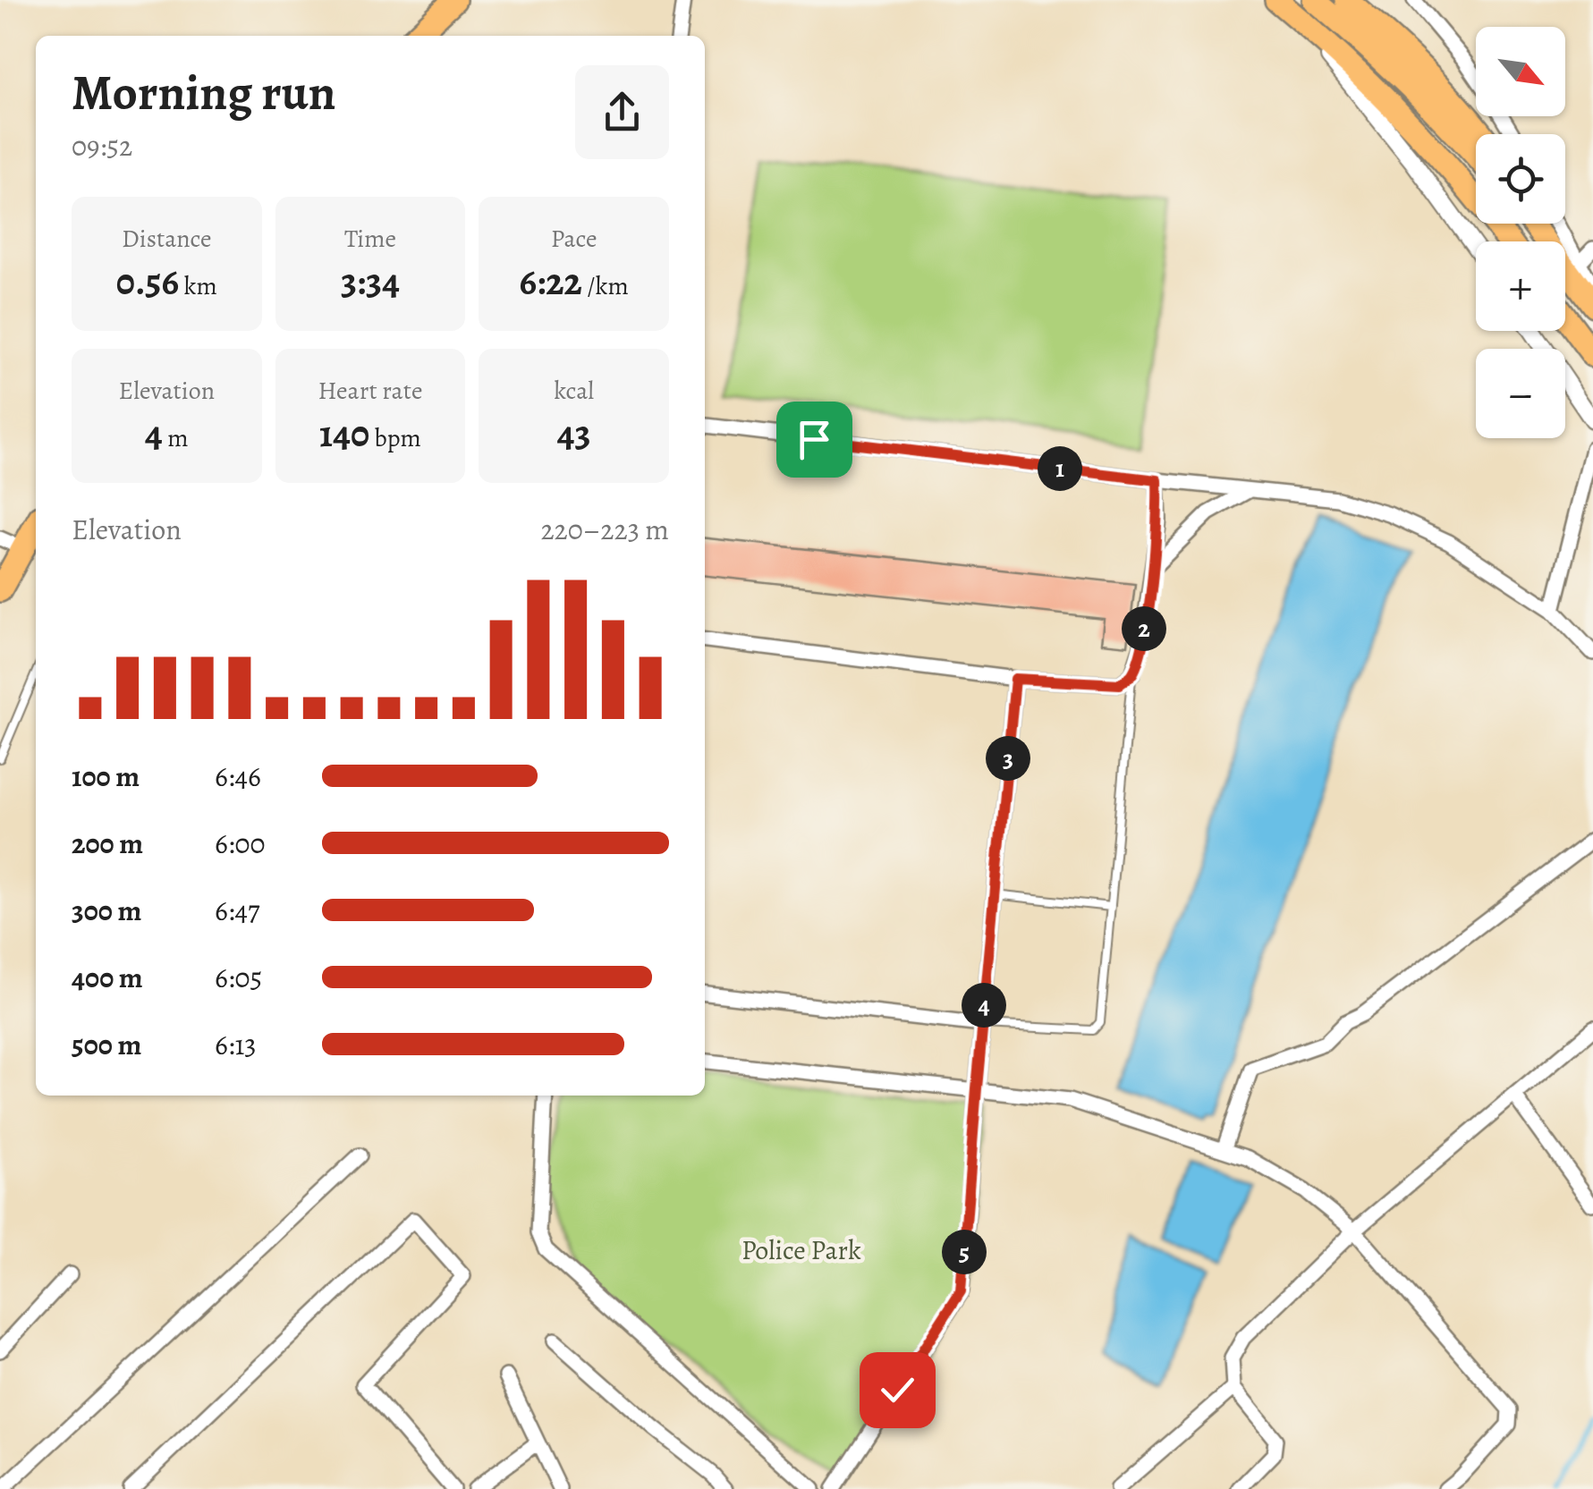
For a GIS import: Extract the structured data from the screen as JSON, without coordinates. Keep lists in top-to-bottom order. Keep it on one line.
{"parks":["Police Park"],"north":"bottom right","page":{"map_buttons":["+","−"],"heading":["Morning run","09:52"],"stats":[["Distance","0.56 km"],["Time","3:34"],["Pace","6:22 /km"],["Elevation","4 m"],["Heart rate","140 bpm"],["kcal","43"]],"pins":["1","2","3","4","5"],"chart":["Elevation","220–223 m"],"list":[{"name":"100 m","note":"6:46"},{"name":"200 m","note":"6:00"},{"name":"300 m","note":"6:47"},{"name":"400 m","note":"6:05"},{"name":"500 m","note":"6:13"}]}}
